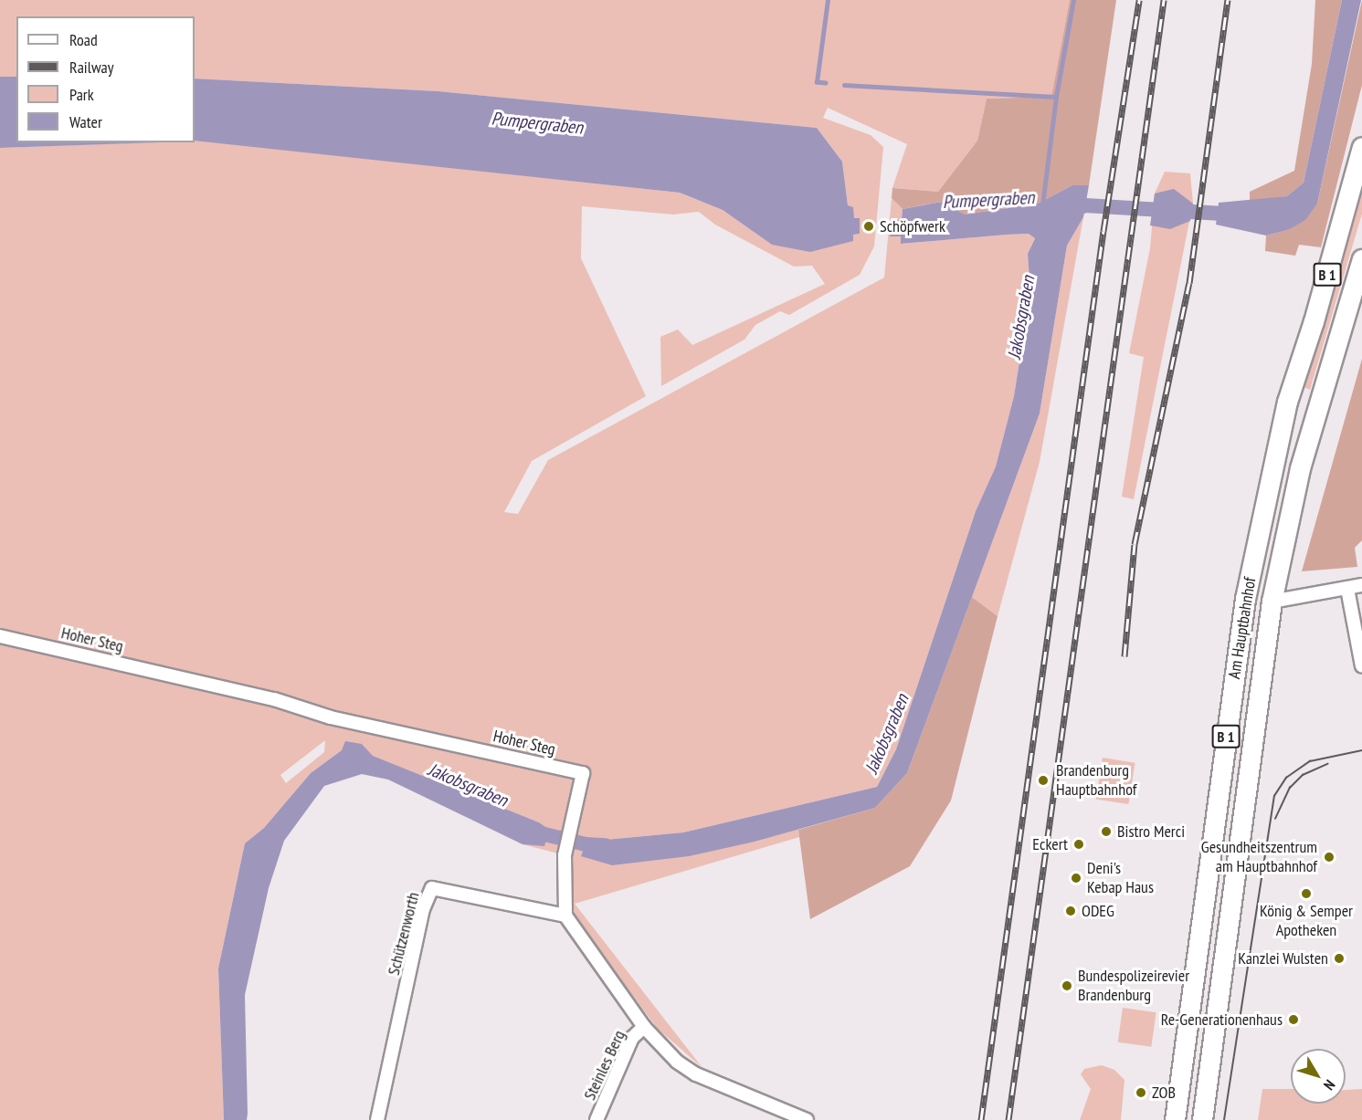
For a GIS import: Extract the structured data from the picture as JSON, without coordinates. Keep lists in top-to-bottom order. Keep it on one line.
{"streets":{"main road":["B 1","Am Hauptbahnhof"],"street":["Hoher Steg","Schützenworth","Steinles Berg"]},"crossings":[["Hoher Steg","Schützenworth"]],"water":["Pumpergraben","Jakobsgraben"],"places":["Schöpfwerk","Brandenburg Hauptbahnhof","Bistro Merci","Eckert","Gesundheitszentrum am Hauptbahnhof","Deni's Kebap Haus","König & Semper Apotheken","ODEG","Kanzlei Wulsten","Bundespolizeirevier Brandenburg","Re-Generationenhaus","ZOB"],"legend":["Road","Railway","Park","Water"],"north":"bottom right"}
